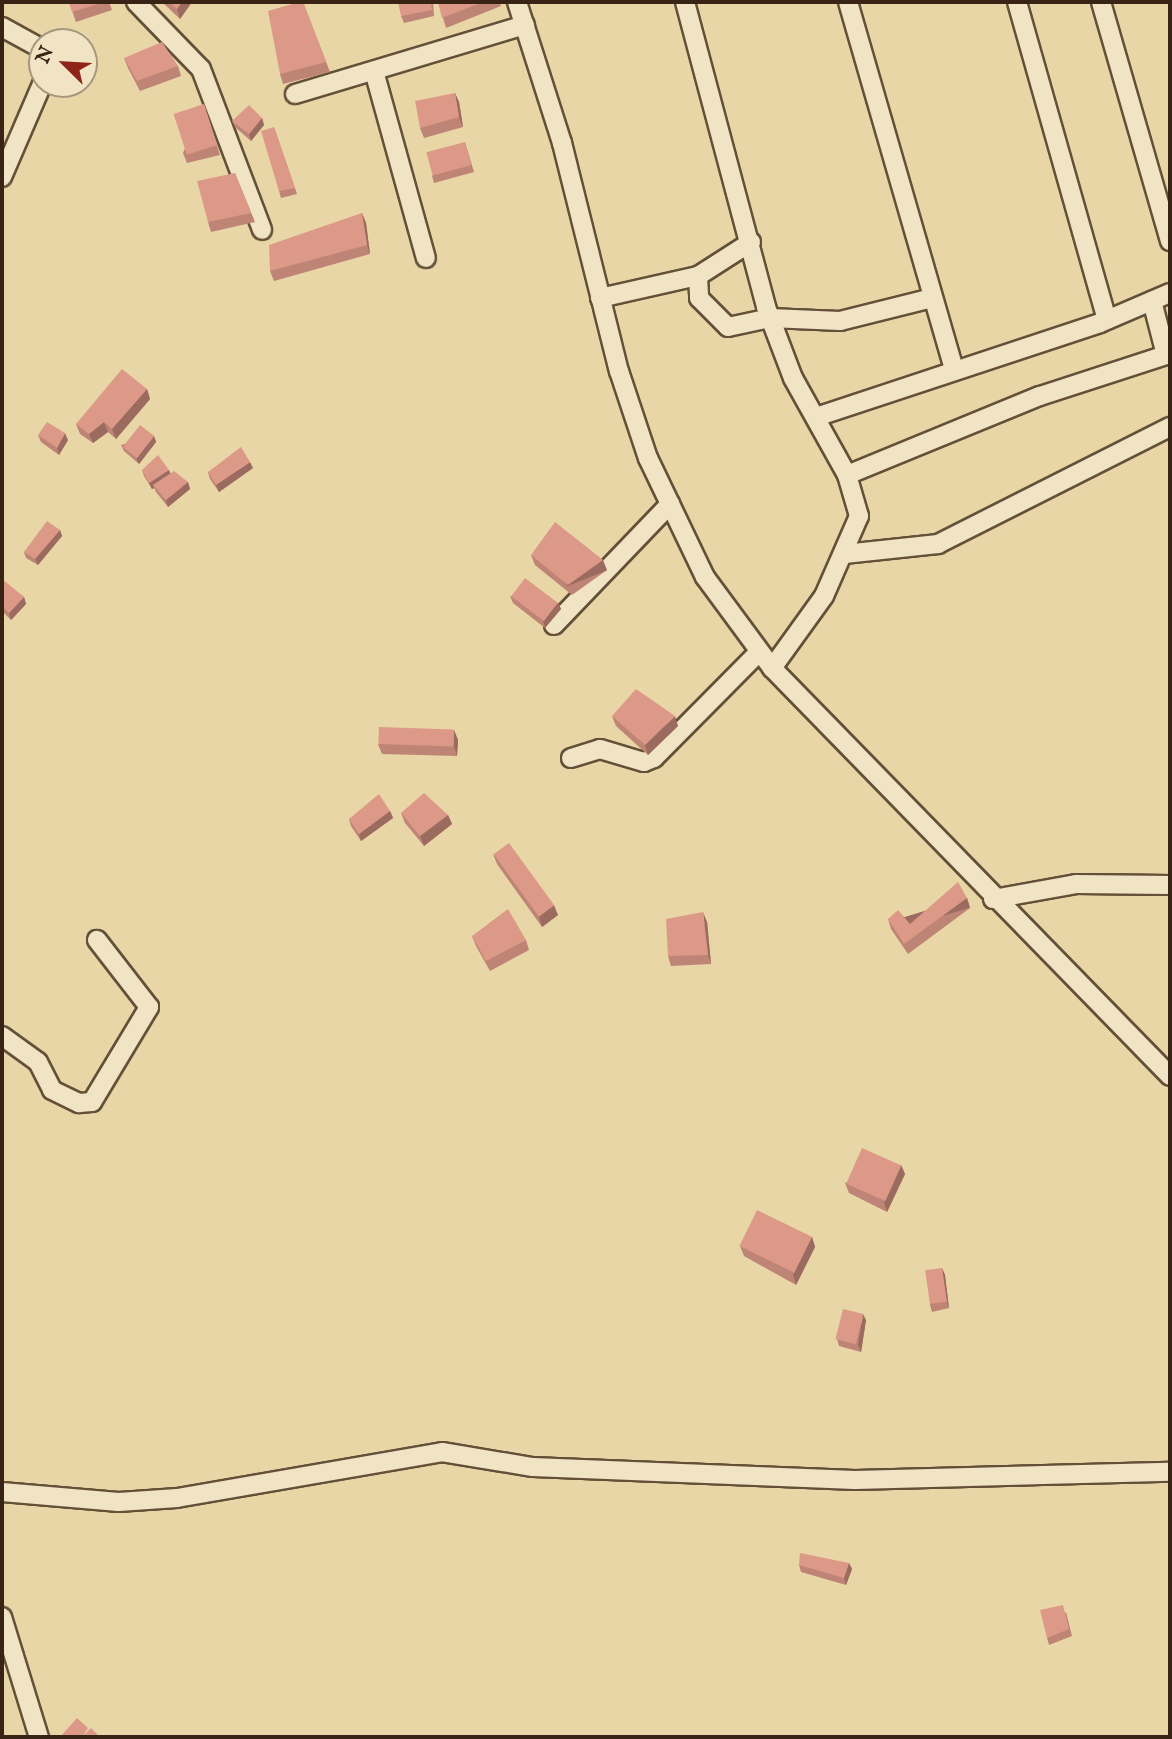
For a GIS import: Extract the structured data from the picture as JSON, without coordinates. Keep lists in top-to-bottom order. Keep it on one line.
{"north":"top left"}
